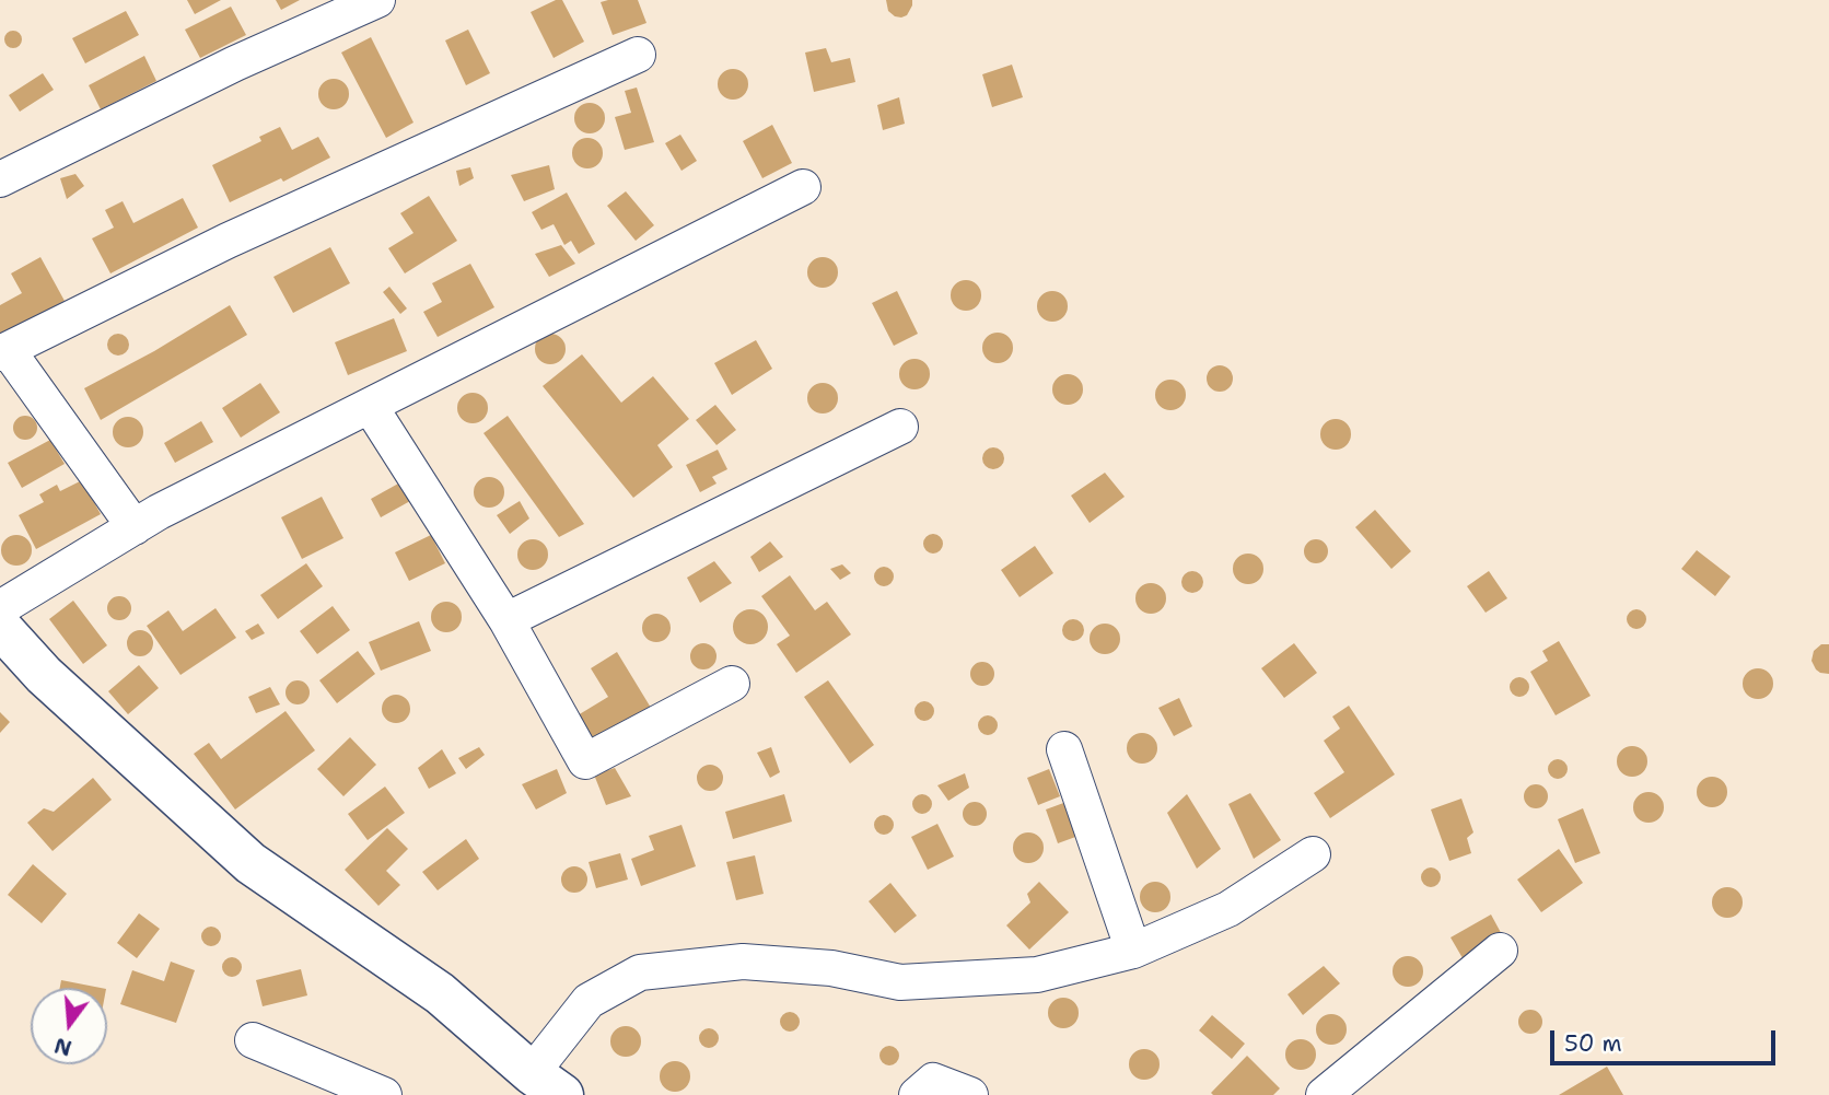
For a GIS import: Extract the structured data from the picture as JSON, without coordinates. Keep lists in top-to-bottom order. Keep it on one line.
{"scale_bar":"50 m","north":"bottom"}
